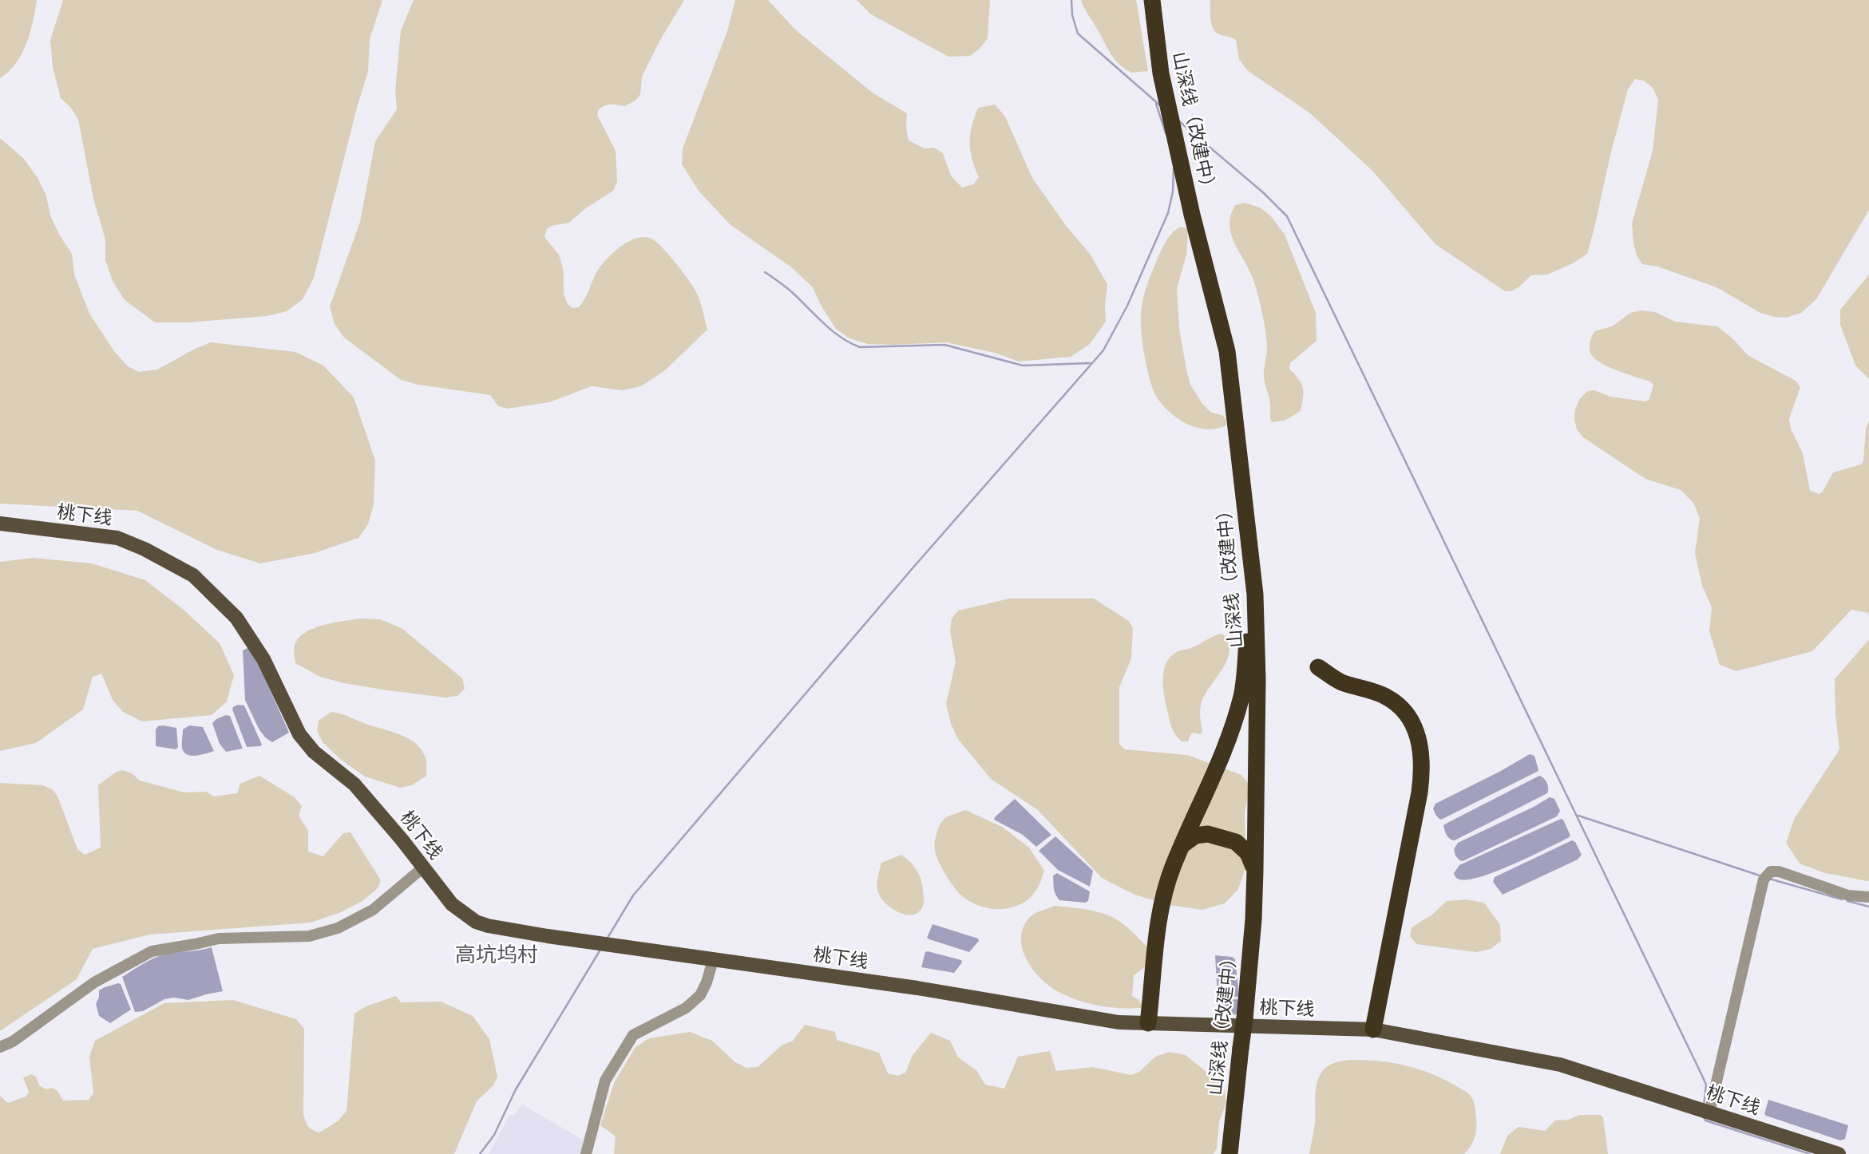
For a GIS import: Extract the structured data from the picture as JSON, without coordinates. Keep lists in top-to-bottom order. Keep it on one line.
{"streets":{"highway":["山深线（改建中）"],"main road":["桃下线"]},"districts":["高坑坞村"]}
